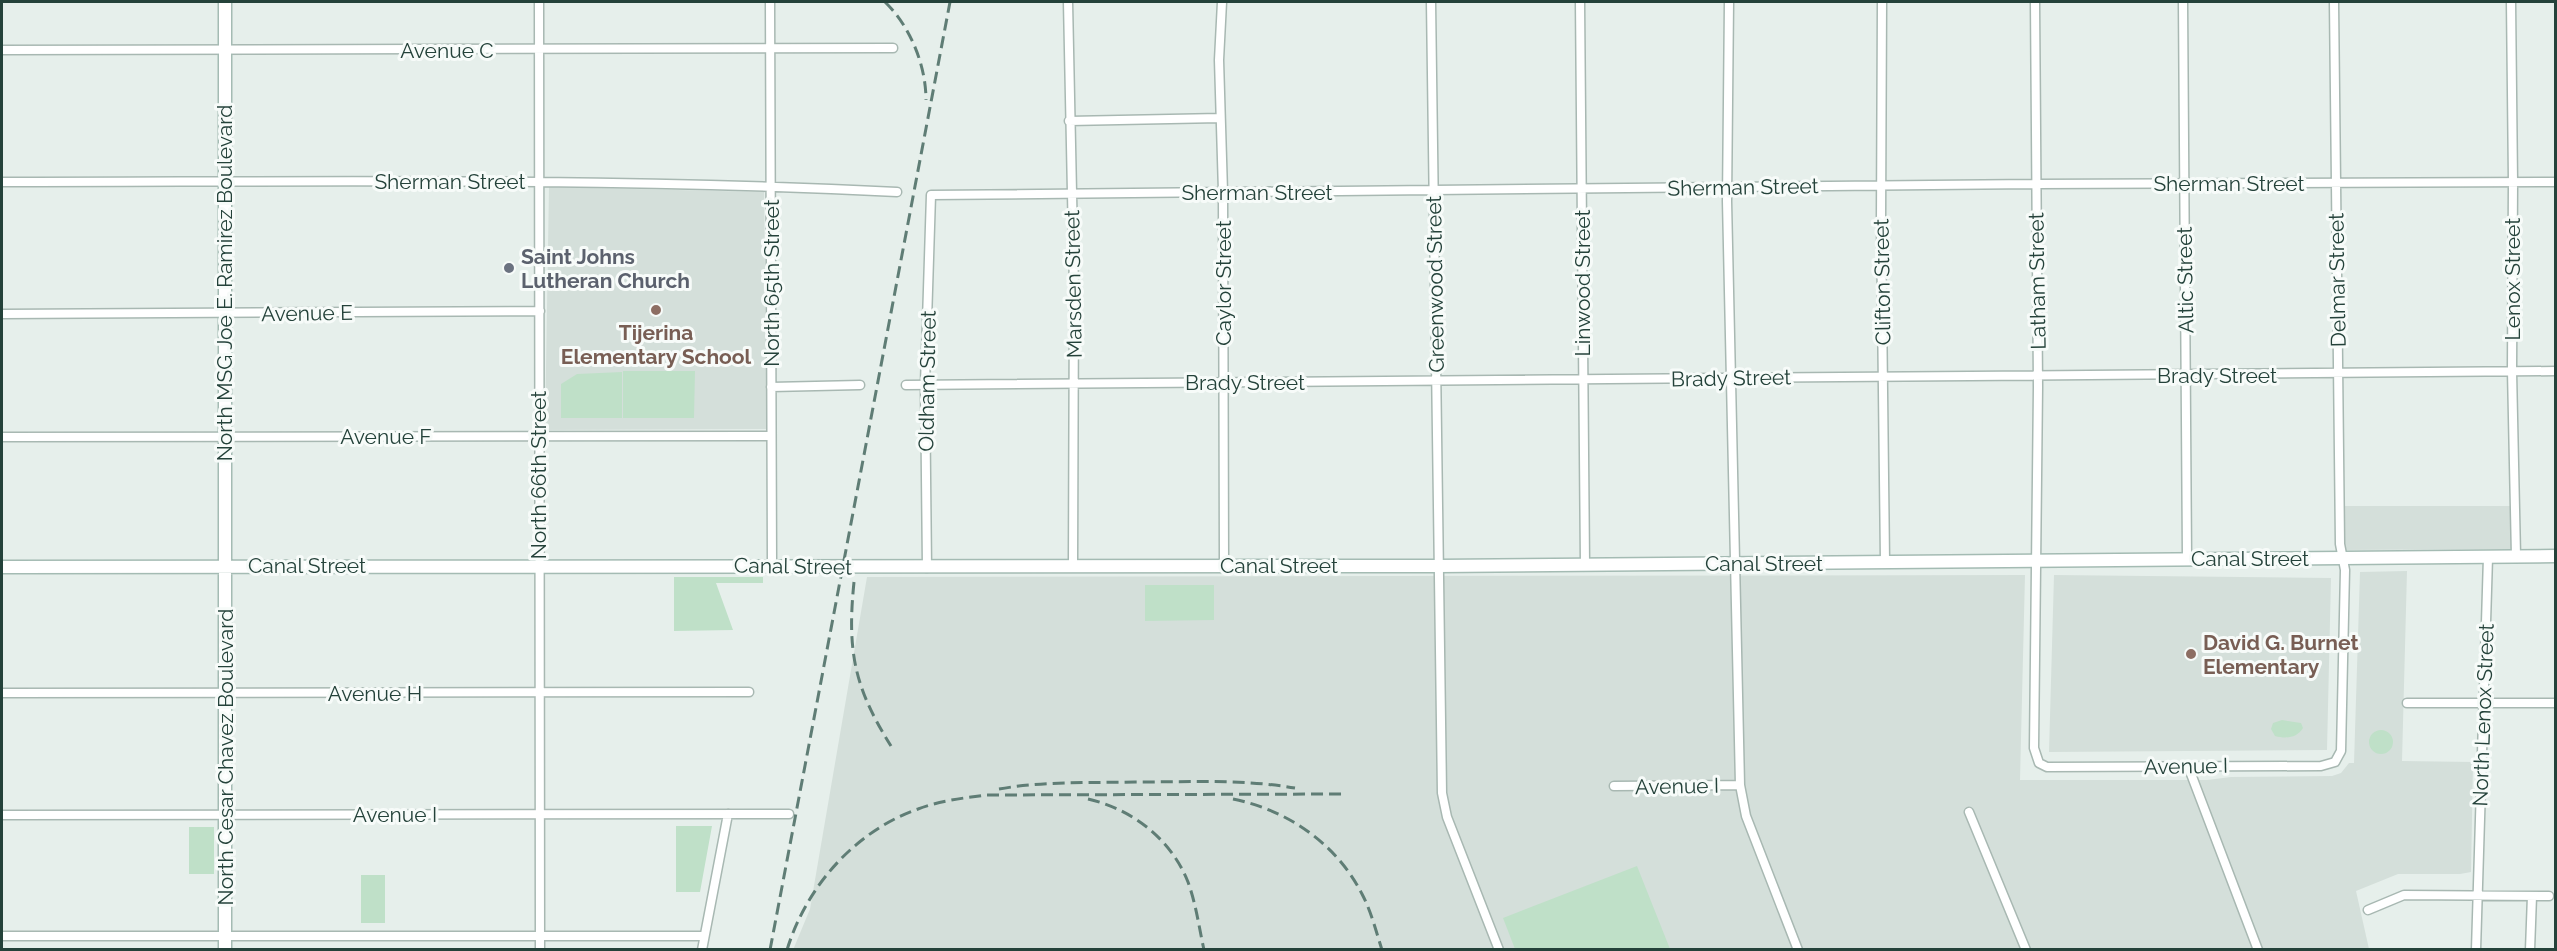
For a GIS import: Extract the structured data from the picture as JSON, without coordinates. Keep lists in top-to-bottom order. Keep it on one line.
{"streets":{"street":["Avenue C","Sherman Street","Lenox Street","Altic Street","Delmar Street","Latham Street","Clifton Street","North MSG Joe E. Ramirez Boulevard","North 65th Street","Caylor Street","Linwood Street","Marsden Street","Greenwood Street","Avenue E","Brady Street","Oldham Street","Avenue F","North 66th Street","Canal Street","Avenue H","North Lenox Street","North Cesar Chavez Boulevard","Avenue I"]},"crossings":[["Avenue C","North MSG Joe E. Ramirez Boulevard"],["Avenue C","North 65th Street"],["Avenue C","North 66th Street"],["Sherman Street","Lenox Street"],["Sherman Street","Altic Street"],["Sherman Street","Delmar Street"],["Sherman Street","Latham Street"],["Sherman Street","Clifton Street"],["Sherman Street","North MSG Joe E. Ramirez Boulevard"],["Sherman Street","North 65th Street"],["Sherman Street","Caylor Street"],["Sherman Street","Linwood Street"],["Sherman Street","Marsden Street"],["Sherman Street","Greenwood Street"],["Sherman Street","Oldham Street"],["Sherman Street","North 66th Street"],["Lenox Street","Brady Street"],["Lenox Street","Canal Street"],["Altic Street","Brady Street"],["Altic Street","Canal Street"],["Delmar Street","Brady Street"],["Delmar Street","Canal Street"],["Delmar Street","Avenue I"],["Latham Street","Brady Street"],["Latham Street","Canal Street"],["Latham Street","Avenue I"],["Clifton Street","Brady Street"],["Clifton Street","Canal Street"],["North MSG Joe E. Ramirez Boulevard","Avenue E"],["North MSG Joe E. Ramirez Boulevard","Avenue F"],["North MSG Joe E. Ramirez Boulevard","Canal Street"],["North MSG Joe E. Ramirez Boulevard","North Cesar Chavez Boulevard"],["North 65th Street","Avenue F"],["North 65th Street","Canal Street"],["Caylor Street","Brady Street"],["Caylor Street","Canal Street"],["Linwood Street","Brady Street"],["Linwood Street","Canal Street"],["Marsden Street","Brady Street"],["Marsden Street","Canal Street"],["Greenwood Street","Brady Street"],["Greenwood Street","Canal Street"],["Avenue E","North 66th Street"],["Brady Street","Oldham Street"],["Oldham Street","Canal Street"],["Avenue F","North 66th Street"],["North 66th Street","Canal Street"],["North 66th Street","Avenue H"],["North 66th Street","Avenue I"],["Canal Street","North Lenox Street"],["Canal Street","North Cesar Chavez Boulevard"],["Avenue H","North Cesar Chavez Boulevard"],["North Cesar Chavez Boulevard","Avenue I"]],"places":["Saint Johns Lutheran Church","Tijerina Elementary School","David G. Burnet Elementary"]}
